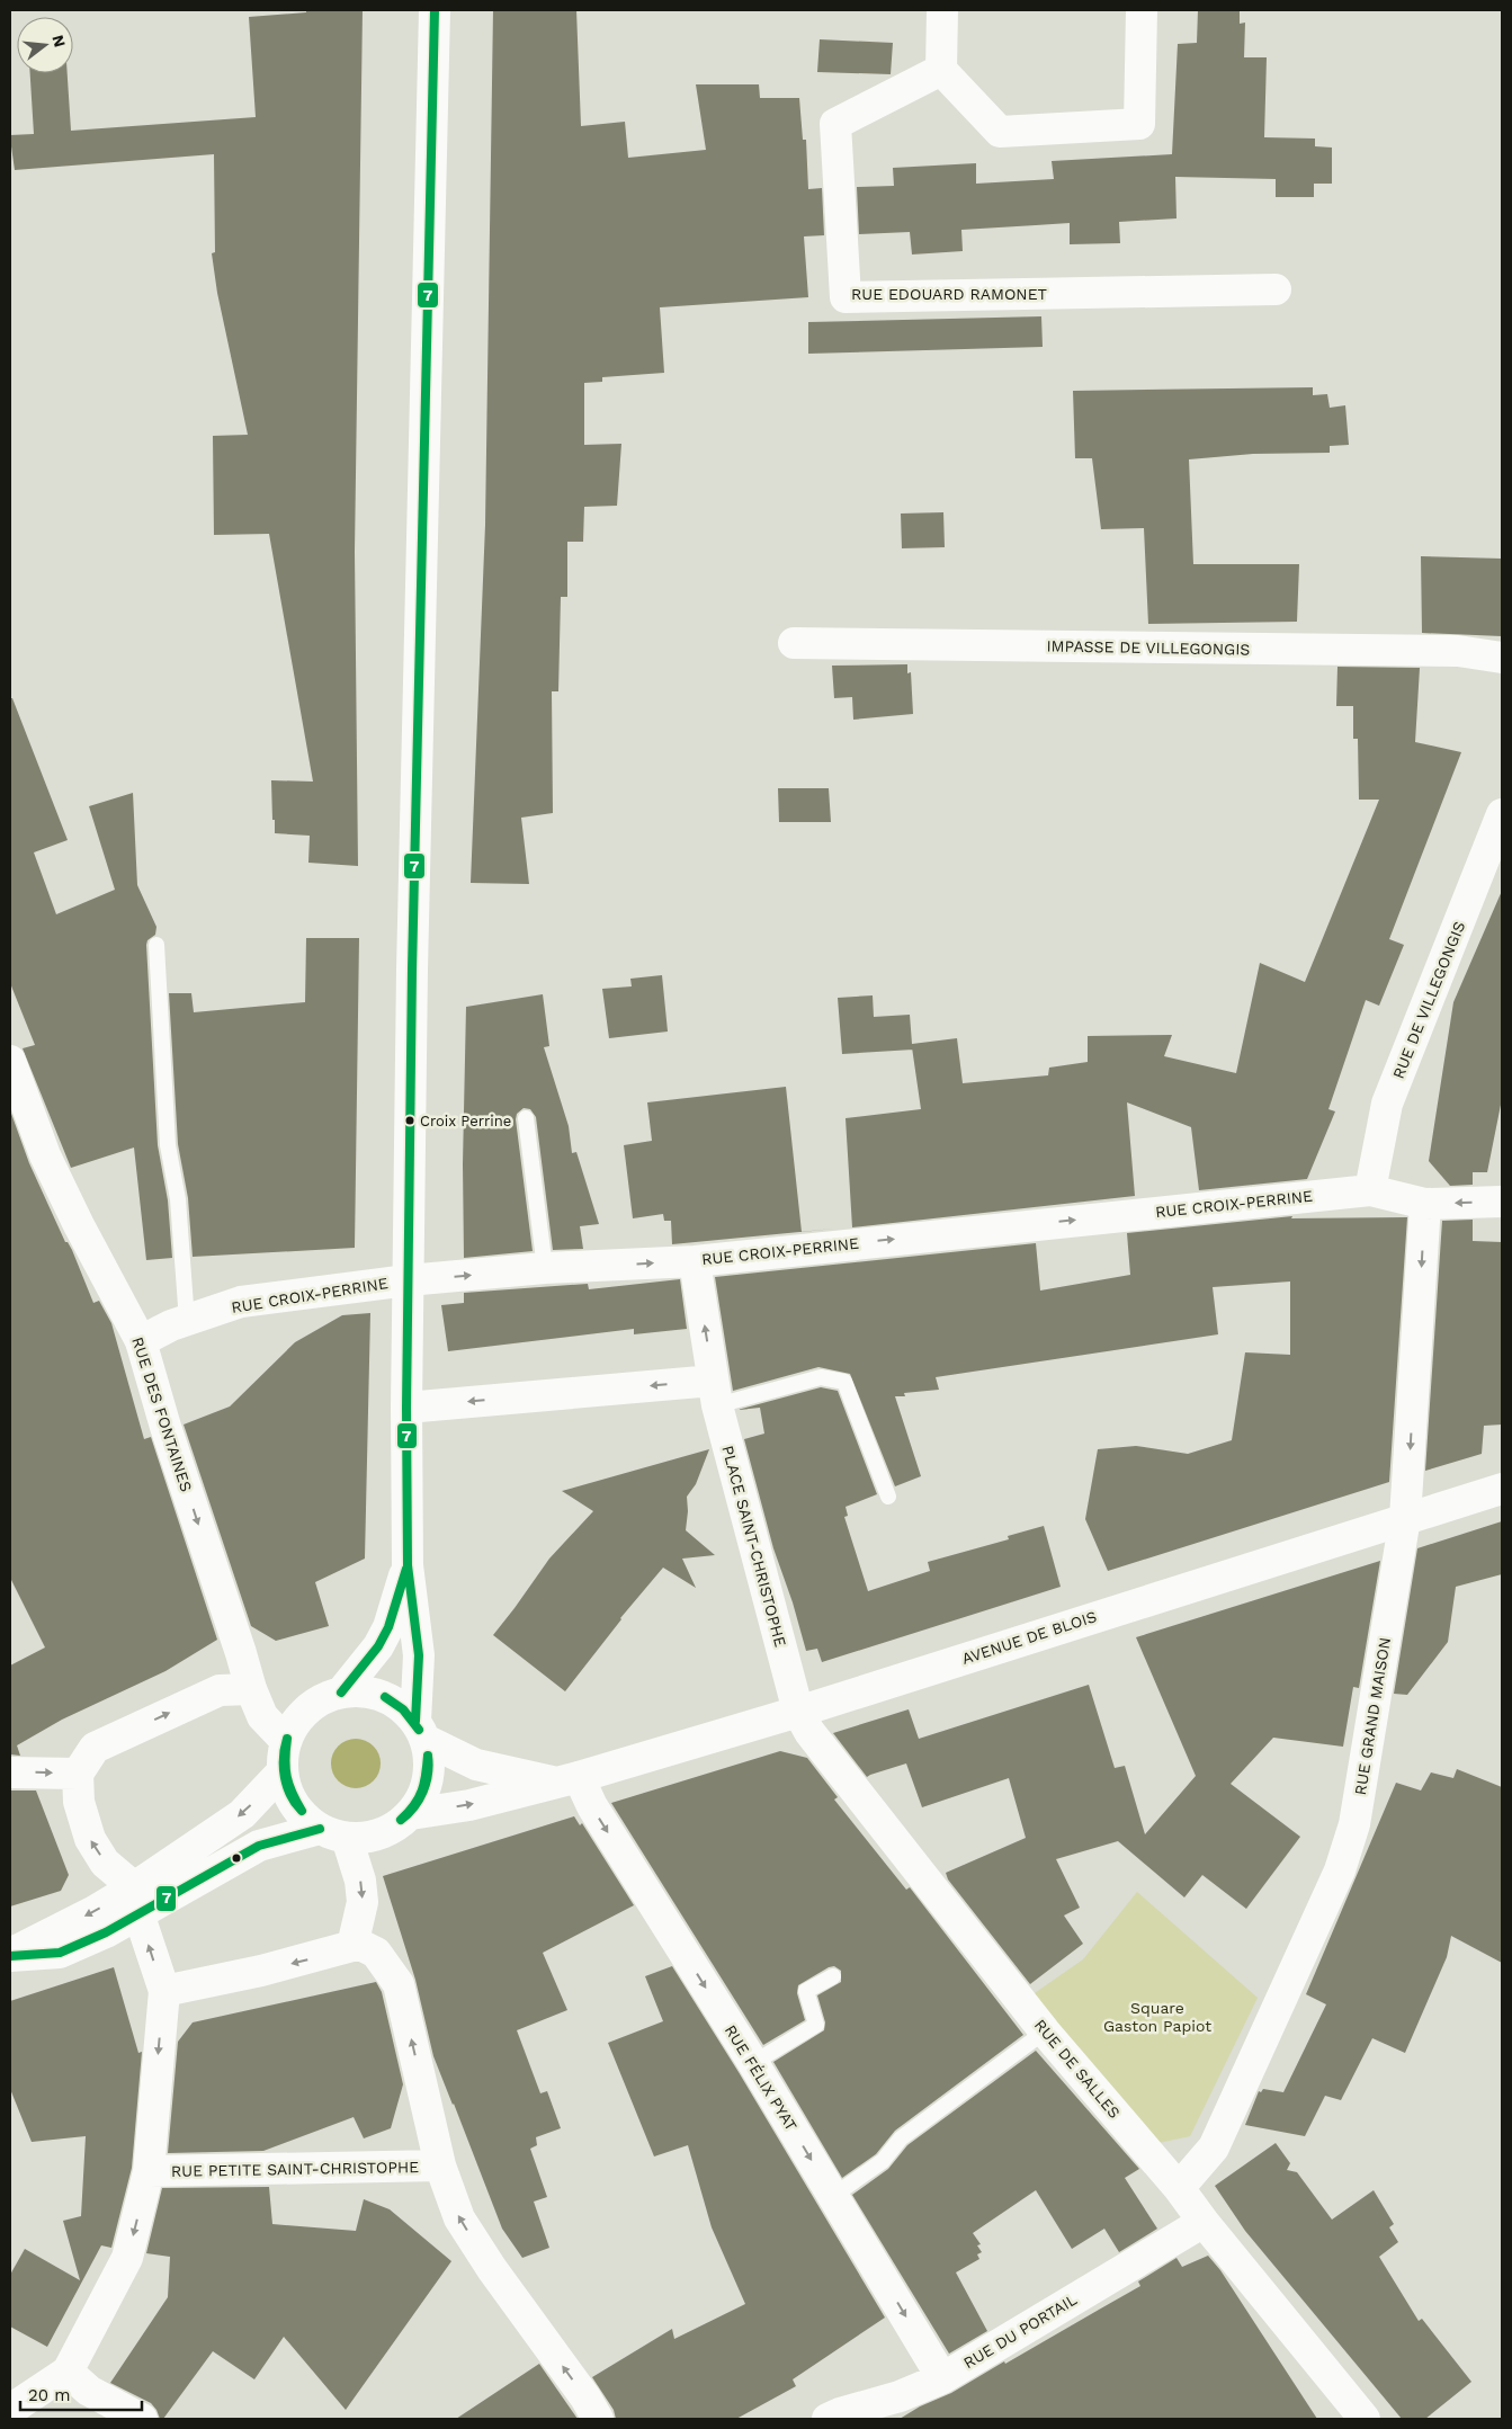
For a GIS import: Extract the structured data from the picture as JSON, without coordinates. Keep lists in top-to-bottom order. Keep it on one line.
{"streets":{"street":["RUE EDOUARD RAMONET","IMPASSE DE VILLEGONGIS","RUE DE VILLEGONGIS","RUE CROIX-PERRINE","RUE DES FONTAINES","PLACE SAINT-CHRISTOPHE","AVENUE DE BLOIS","RUE GRAND MAISON","RUE DE SALLES","RUE FÉLIX PYAT","RUE PETITE SAINT-CHRISTOPHE","RUE DU PORTAIL"]},"crossings":[["RUE DE VILLEGONGIS","RUE CROIX-PERRINE"],["RUE CROIX-PERRINE","RUE DES FONTAINES"],["RUE CROIX-PERRINE","PLACE SAINT-CHRISTOPHE"],["RUE CROIX-PERRINE","RUE GRAND MAISON"],["RUE DES FONTAINES","AVENUE DE BLOIS"],["PLACE SAINT-CHRISTOPHE","AVENUE DE BLOIS"],["PLACE SAINT-CHRISTOPHE","RUE DE SALLES"],["AVENUE DE BLOIS","RUE GRAND MAISON"],["AVENUE DE BLOIS","RUE DE SALLES"],["AVENUE DE BLOIS","RUE FÉLIX PYAT"],["RUE GRAND MAISON","RUE DE SALLES"],["RUE DE SALLES","RUE DU PORTAIL"],["RUE FÉLIX PYAT","RUE DU PORTAIL"]],"one_way":["RUE CROIX-PERRINE","RUE FÉLIX PYAT","RUE PETITE SAINT-CHRISTOPHE"],"parks":["Square Gaston Papiot"],"places":["Croix Perrine"],"lines":["transit line 7"],"scale_bar":"20 m","north":"right"}
